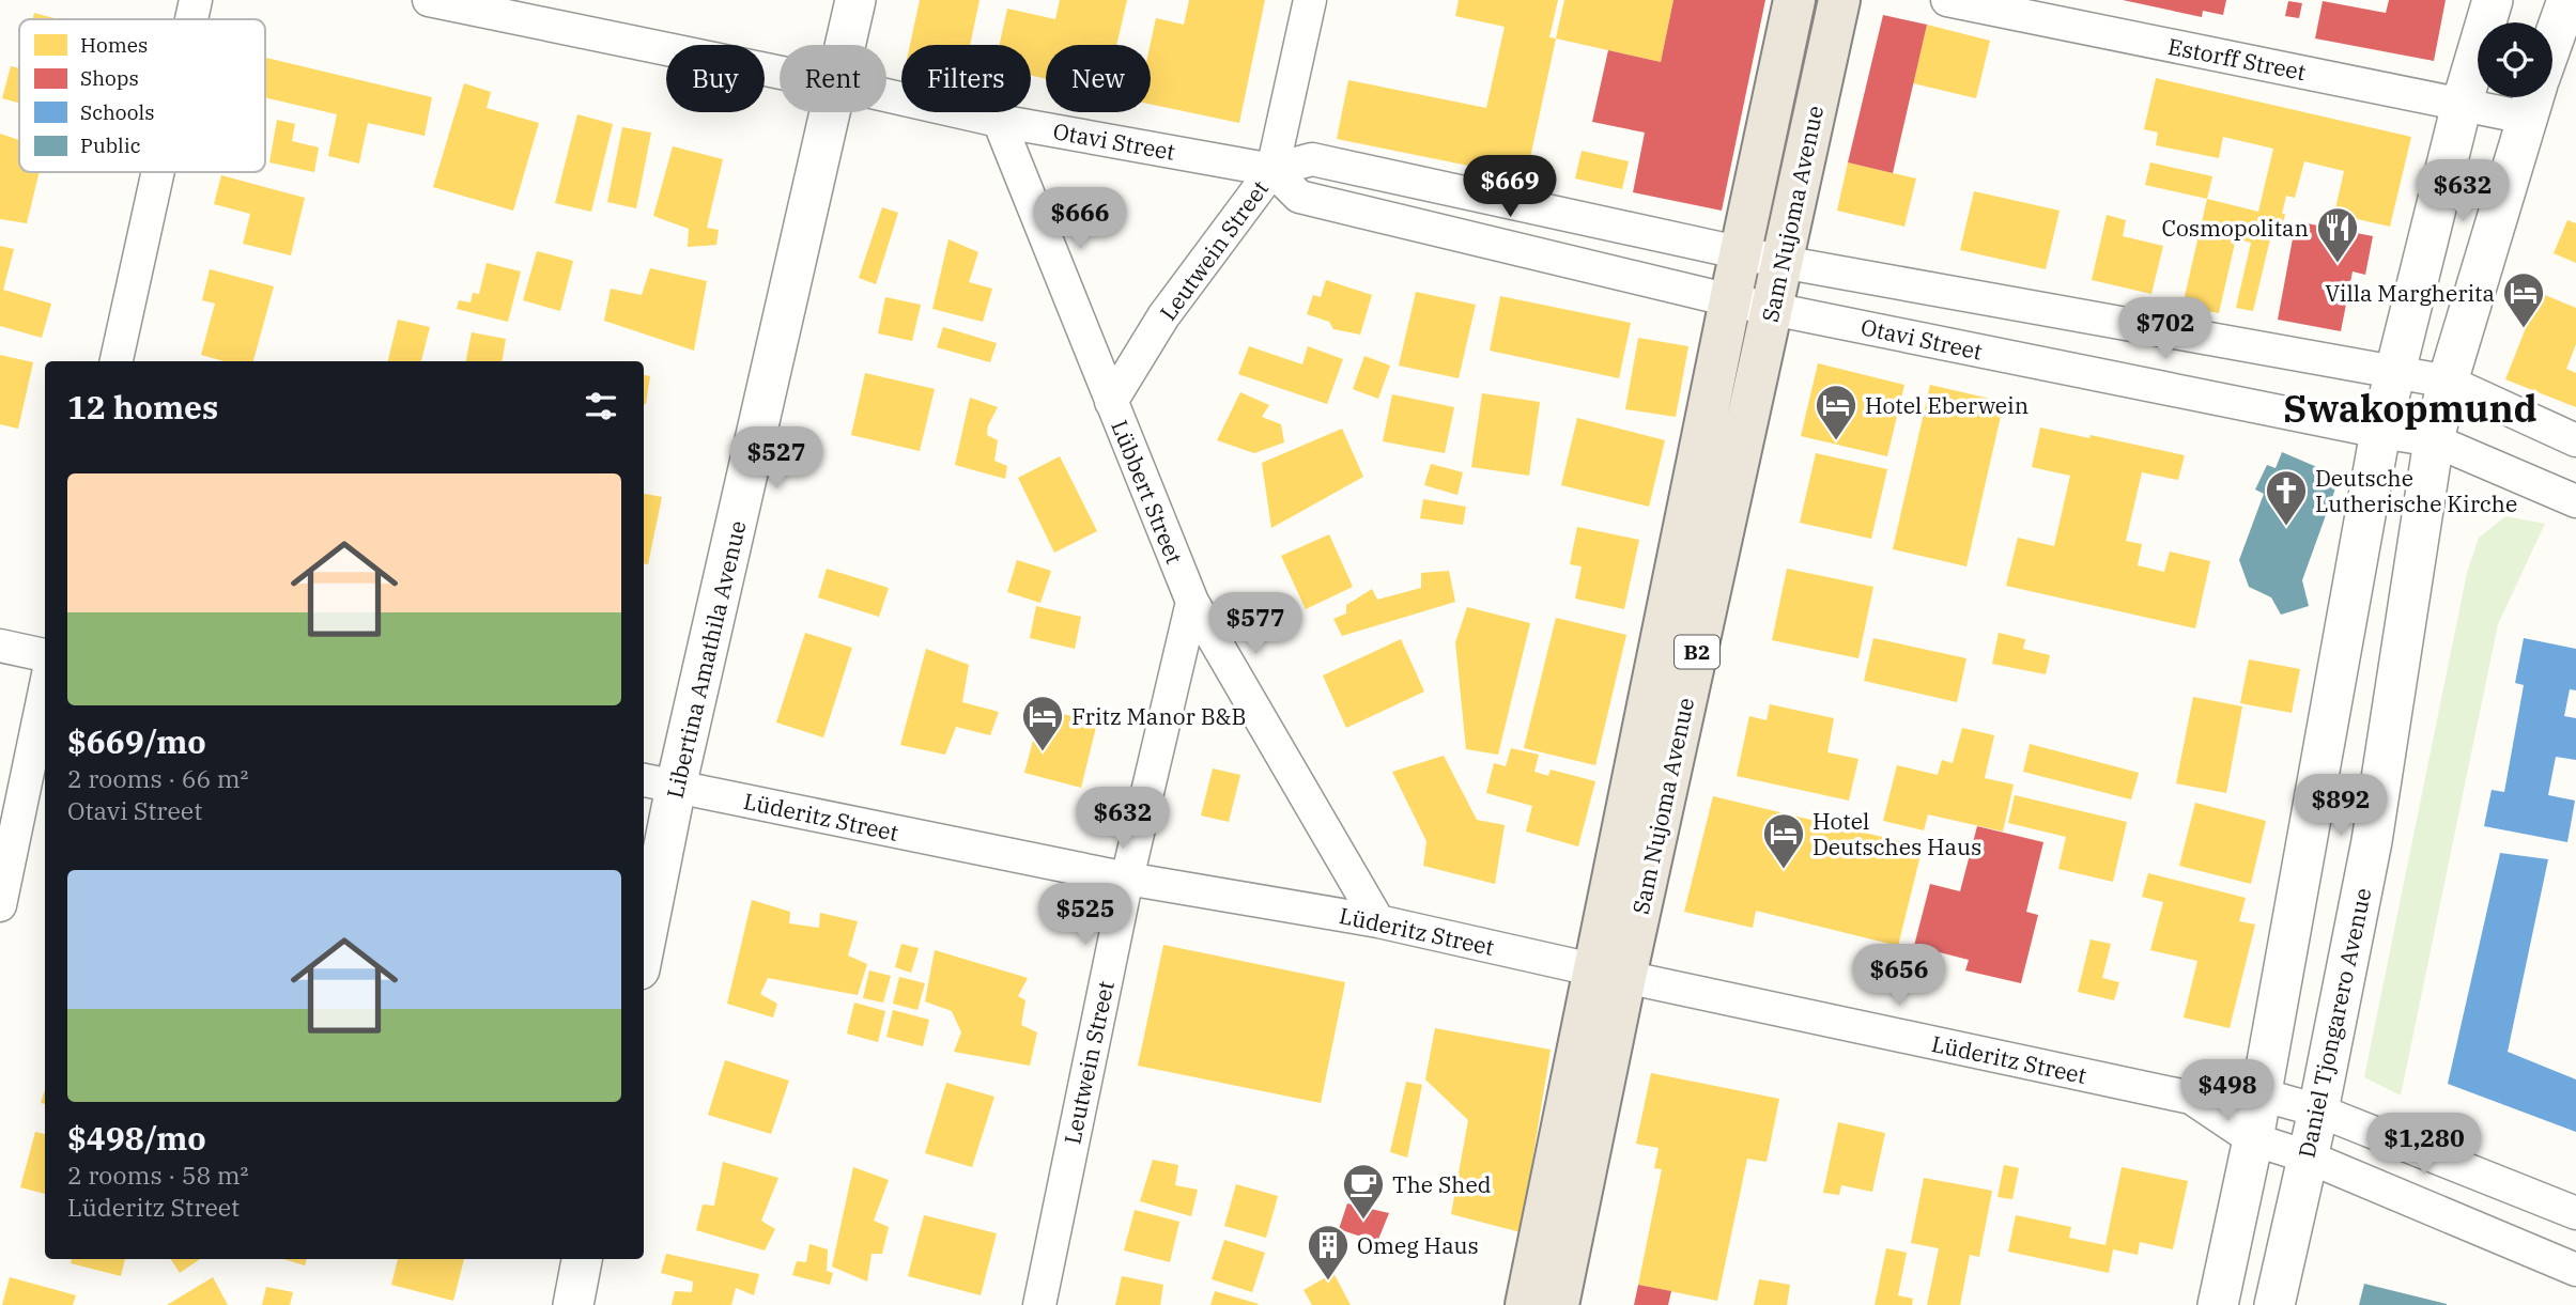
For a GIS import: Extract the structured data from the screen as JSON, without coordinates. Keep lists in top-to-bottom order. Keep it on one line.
{"streets":{"highway":["Sam Nujoma Avenue","B2"],"street":["Estorff Street","Otavi Street","Leutwein Street","Lübbert Street","Libertina Amathila Avenue","Lüderitz Street","Daniel Tjongarero Avenue"]},"crossings":[["Estorff Street","Daniel Tjongarero Avenue"],["Otavi Street","Sam Nujoma Avenue"],["Otavi Street","Leutwein Street"],["Otavi Street","Lübbert Street"],["Otavi Street","Daniel Tjongarero Avenue"],["Sam Nujoma Avenue","Lüderitz Street"],["Leutwein Street","Lübbert Street"],["Leutwein Street","Lüderitz Street"],["Lübbert Street","Lüderitz Street"],["Libertina Amathila Avenue","Lüderitz Street"],["Lüderitz Street","Daniel Tjongarero Avenue"]],"districts":["Swakopmund"],"places":{"restaurant":["Cosmopolitan"],"hotel":["Villa Margherita","Hotel Eberwein","Fritz Manor B&B","Hotel Deutsches Haus"],"church":["Deutsche Lutherische Kirche"],"cafe":["The Shed"],"building":["Omeg Haus"]},"legend":["Homes","Shops","Schools","Public"],"page":{"chip":["Buy","Rent","Filters","New"],"price":["$669","$632","$666","$702","$527","$577","$892","$632","$525","$656","$498","$1,280"],"heading":"12 homes","list":[{"name":"$669/mo","note":"2 rooms · 66 m² · Otavi Street"},{"name":"$498/mo","note":"2 rooms · 58 m² · Lüderitz Street"}]}}
